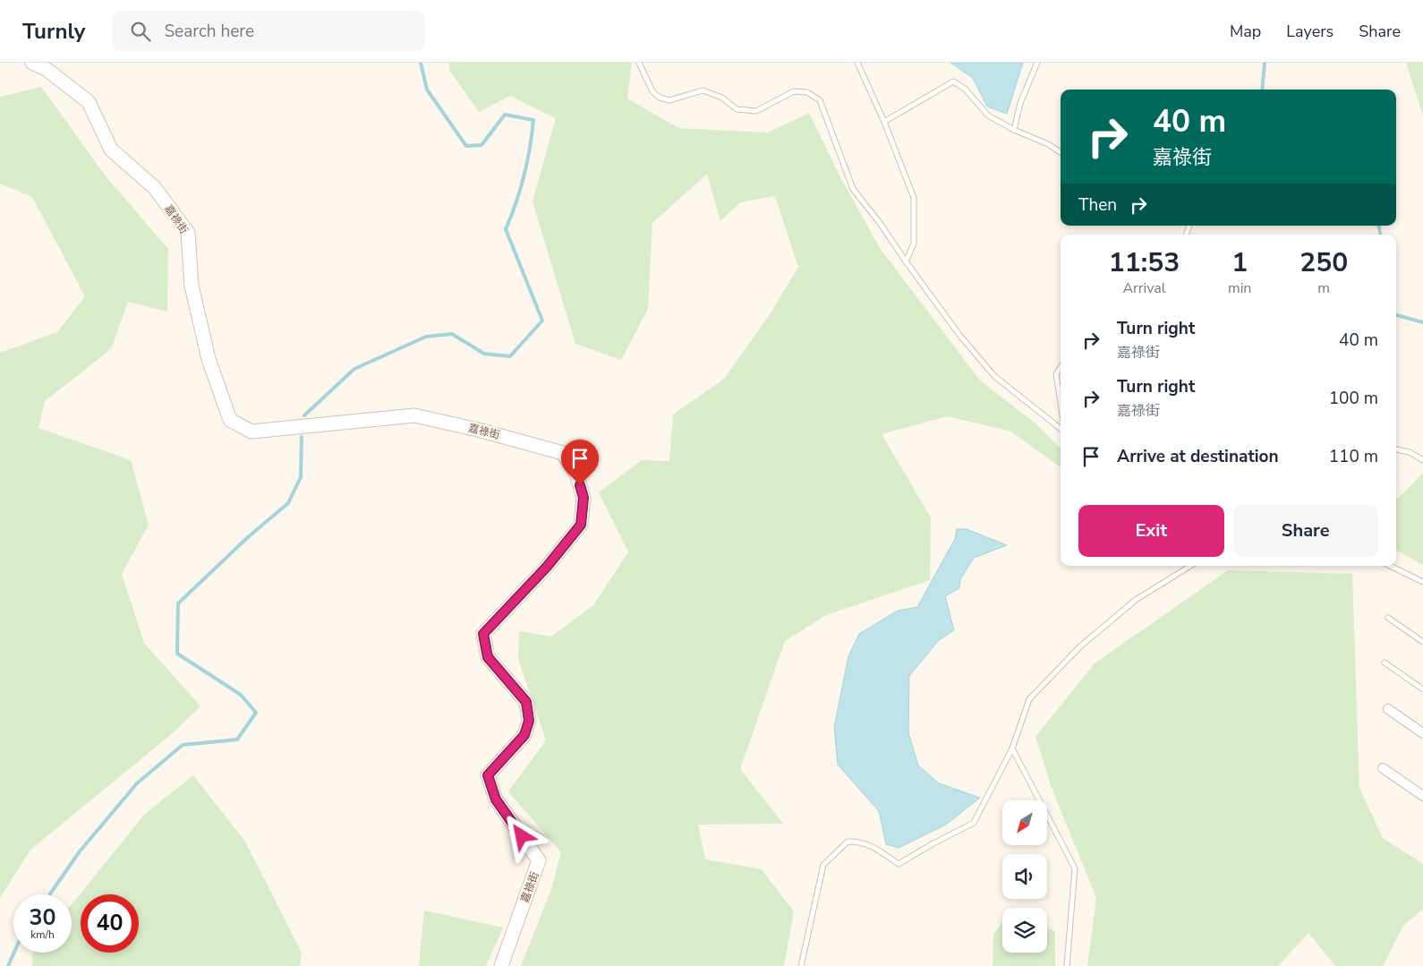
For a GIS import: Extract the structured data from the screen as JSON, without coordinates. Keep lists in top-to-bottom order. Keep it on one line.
{"streets":{"street":["嘉祿街"]},"north":"bottom left","page":{"header":"Turnly","search":"Search here","nav":["Map","Layers","Share"],"turn":["40 m","嘉祿街"],"then":"Then","eta":["11:53","Arrival","1","min","250","m"],"list":[{"name":"Turn right","note":"嘉祿街","value":"40 m"},{"name":"Turn right","note":"嘉祿街","value":"100 m"},{"name":"Arrive at destination","value":"110 m"}],"buttons":["Exit","Share"],"speed":"30 km/h","limit":"40"}}
